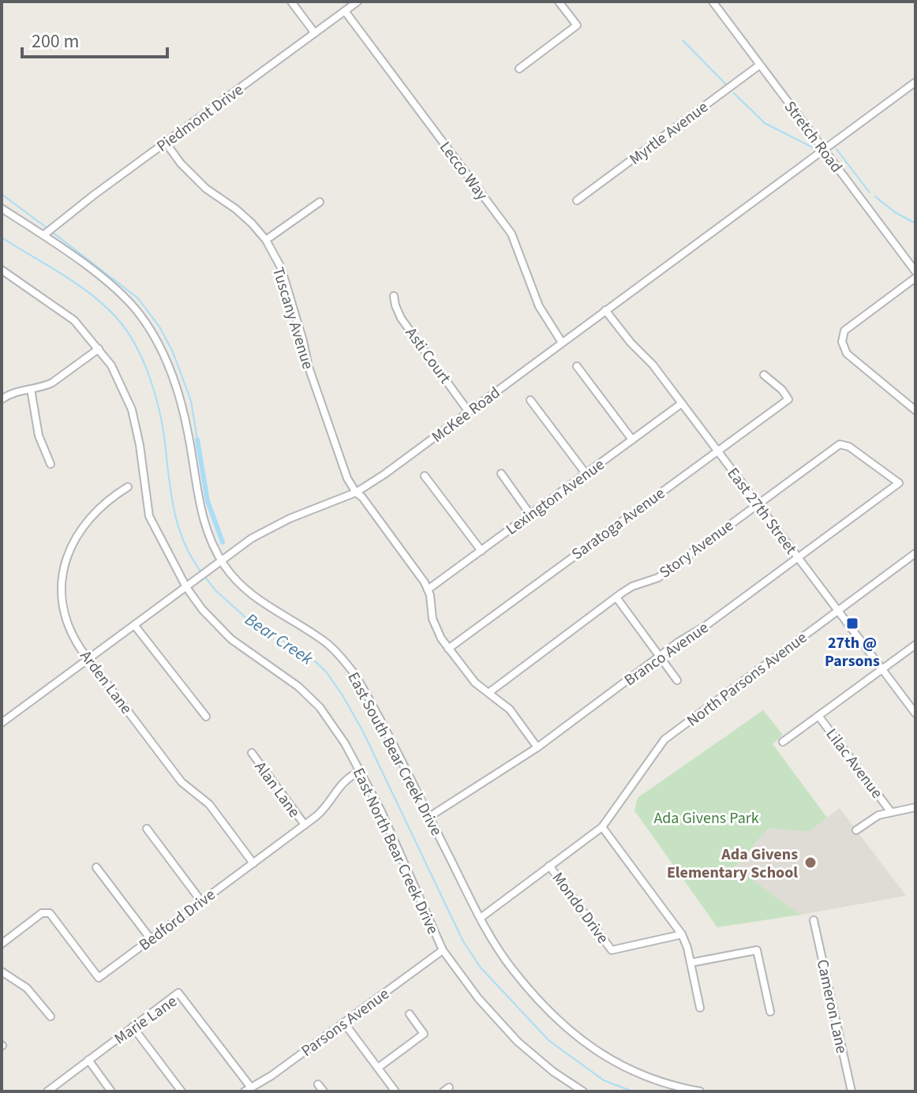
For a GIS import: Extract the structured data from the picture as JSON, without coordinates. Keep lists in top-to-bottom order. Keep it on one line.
{"streets":{"street":["Piedmont Drive","Myrtle Avenue","Stretch Road","Lecco Way","Tuscany Avenue","Asti Court","McKee Road","Lexington Avenue","East 27th Street","Saratoga Avenue","Story Avenue","Branco Avenue","North Parsons Avenue","Arden Lane","East South Bear Creek Drive","Lilac Avenue","Alan Lane","East North Bear Creek Drive","Mondo Drive","Bedford Drive","Cameron Lane","Marie Lane","Parsons Avenue"]},"crossings":[["Piedmont Drive","Lecco Way"],["Piedmont Drive","Tuscany Avenue"],["Piedmont Drive","East South Bear Creek Drive"],["Myrtle Avenue","Stretch Road"],["Stretch Road","McKee Road"],["Lecco Way","McKee Road"],["Tuscany Avenue","McKee Road"],["Tuscany Avenue","Lexington Avenue"],["Asti Court","McKee Road"],["McKee Road","East 27th Street"],["McKee Road","Arden Lane"],["McKee Road","East South Bear Creek Drive"],["McKee Road","East North Bear Creek Drive"],["Lexington Avenue","East 27th Street"],["East 27th Street","Saratoga Avenue"],["East 27th Street","Story Avenue"],["East 27th Street","Branco Avenue"],["East 27th Street","North Parsons Avenue"],["Story Avenue","Branco Avenue"],["Branco Avenue","East South Bear Creek Drive"],["Arden Lane","Bedford Drive"],["Alan Lane","Bedford Drive"],["East North Bear Creek Drive","Bedford Drive"],["East North Bear Creek Drive","Parsons Avenue"],["Marie Lane","Parsons Avenue"]],"water":["Bear Creek"],"parks":["Ada Givens Park"],"places":{"transit":["27th @ Parsons"],"other":["Ada Givens Elementary School"]},"scale_bar":"200 m"}
